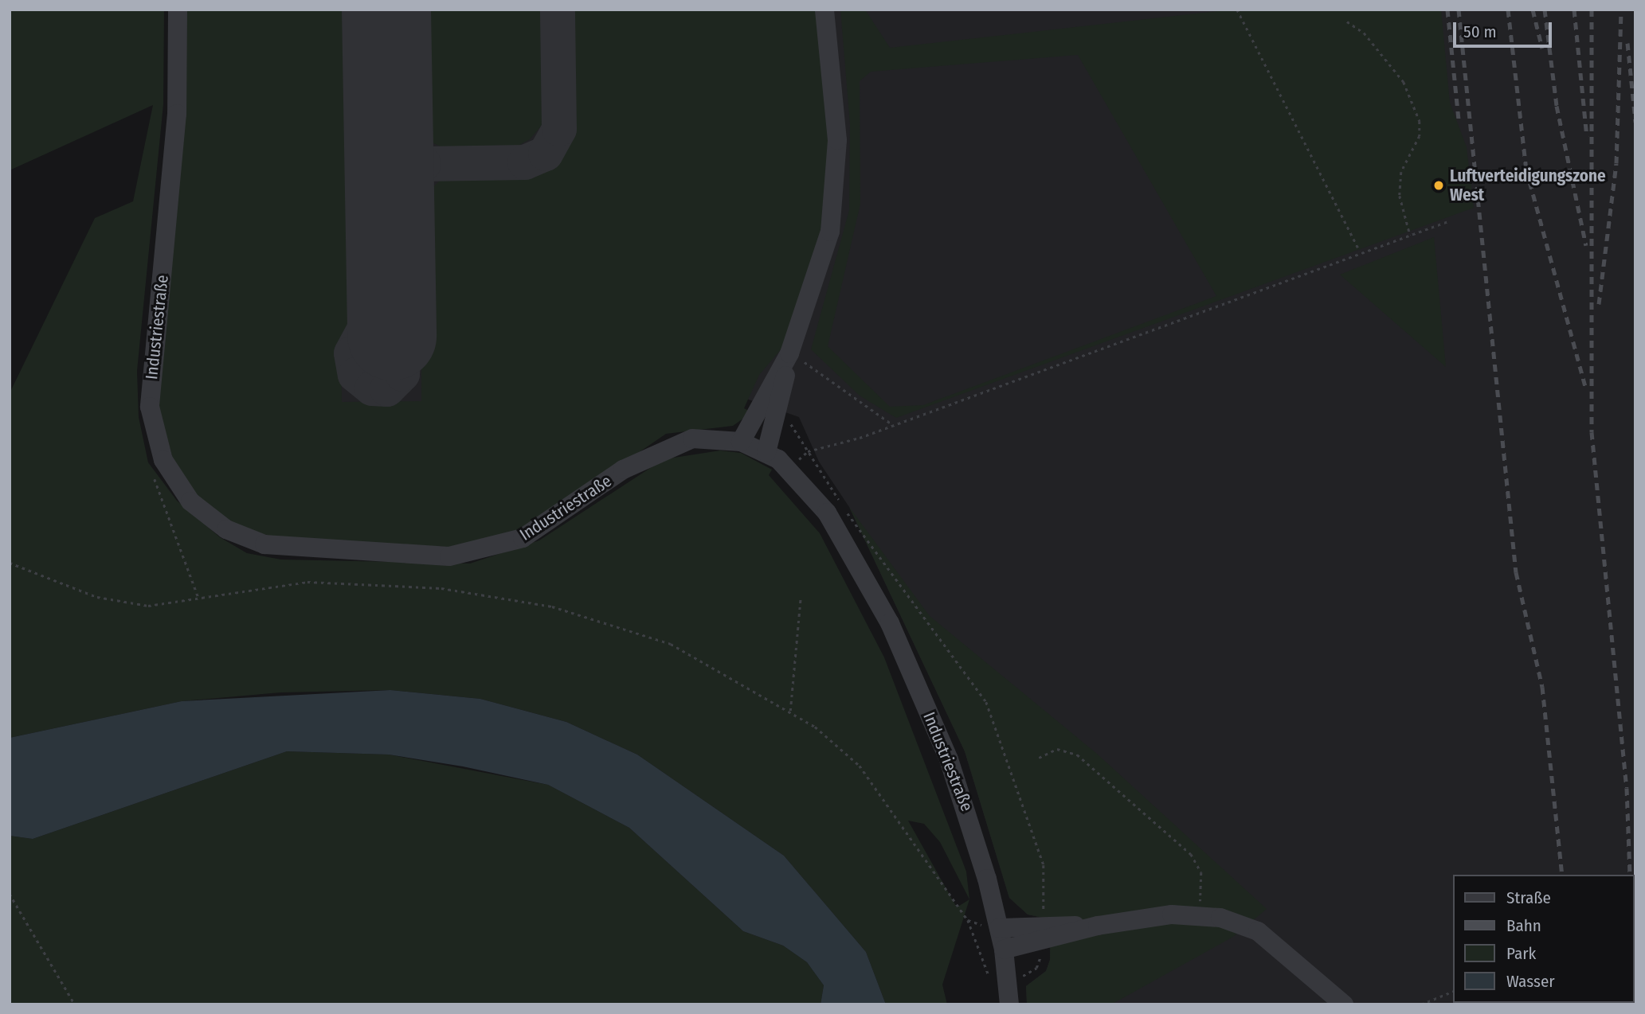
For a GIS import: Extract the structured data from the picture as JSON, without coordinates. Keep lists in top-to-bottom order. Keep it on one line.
{"streets":{"street":["Industriestraße"]},"places":["Luftverteidigungszone West"],"legend":["Straße","Bahn","Park","Wasser"],"scale_bar":"50 m"}
